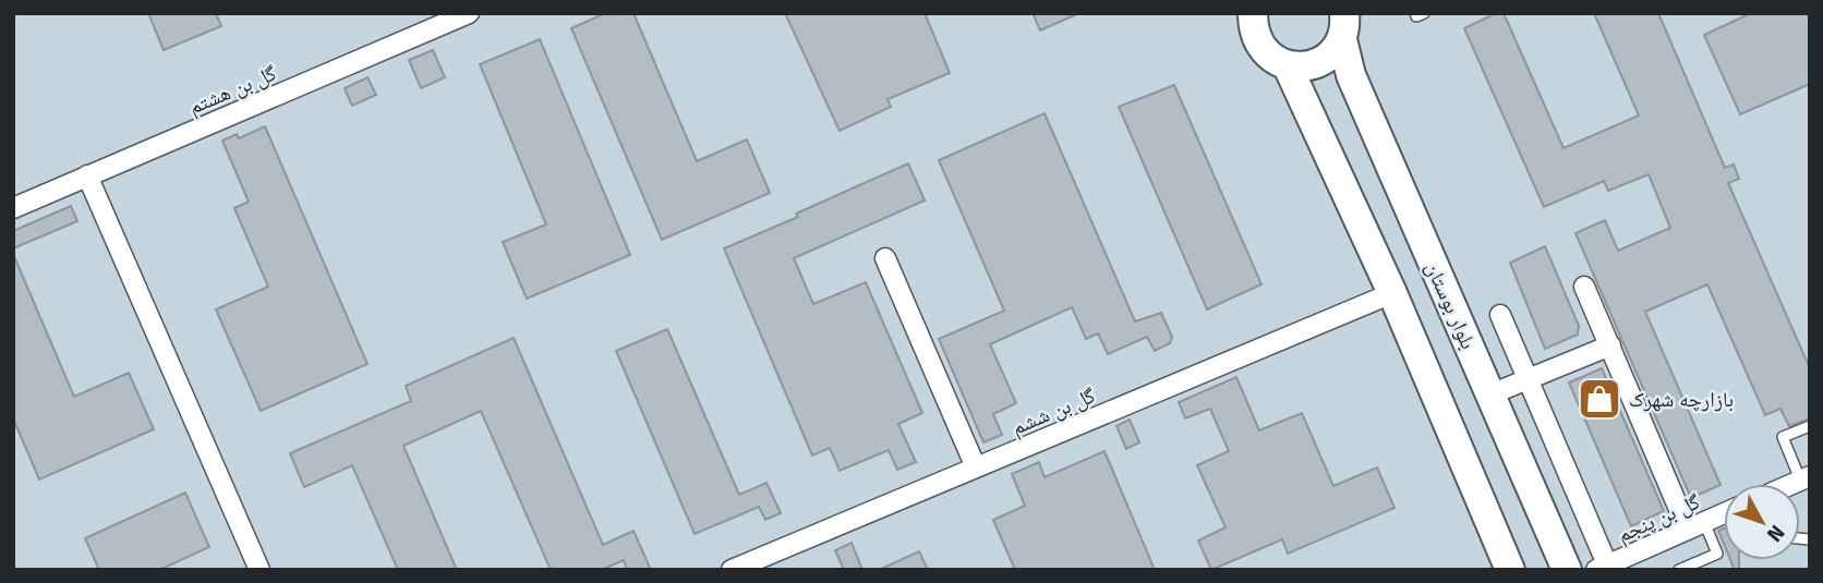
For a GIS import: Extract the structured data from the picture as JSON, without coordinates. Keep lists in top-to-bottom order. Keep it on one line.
{"streets":{"street":["گل بن هشتم","بلوار بوستان","گل بن ششم","گل بن پنجم"]},"places":{"shop":["بازارچه شهرک"]},"north":"bottom right"}
